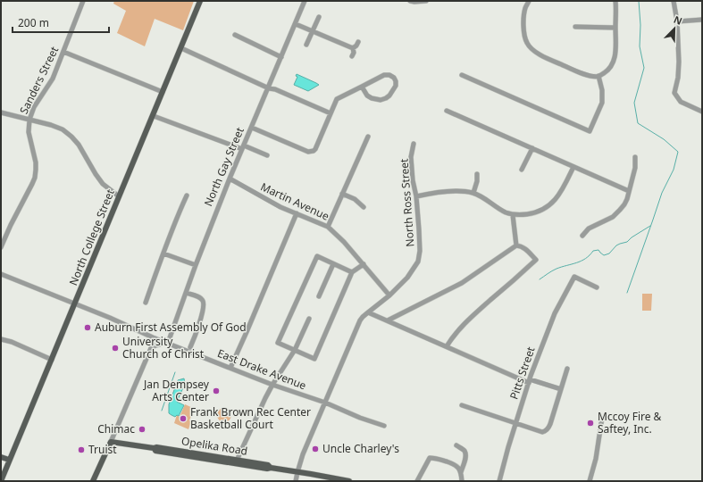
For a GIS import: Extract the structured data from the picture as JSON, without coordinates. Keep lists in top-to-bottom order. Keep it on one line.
{"streets":{"main road":["North College Street","Opelika Road"],"street":["Sanders Street","North Gay Street","Martin Avenue","North Ross Street","East Drake Avenue","Pitts Street"]},"crossings":[["North Gay Street","Martin Avenue"],["North Gay Street","East Drake Avenue"],["Martin Avenue","North Ross Street"],["North Ross Street","East Drake Avenue"],["North Ross Street","Opelika Road"],["North College Street","East Drake Avenue"]],"places":["Auburn First Assembly Of God","University Church of Christ","Jan Dempsey Arts Center","Frank Brown Rec Center Basketball Court","Mccoy Fire & Saftey, Inc.","Chimac","Uncle Charley's","Truist"],"scale_bar":"200 m","north":"top right"}
